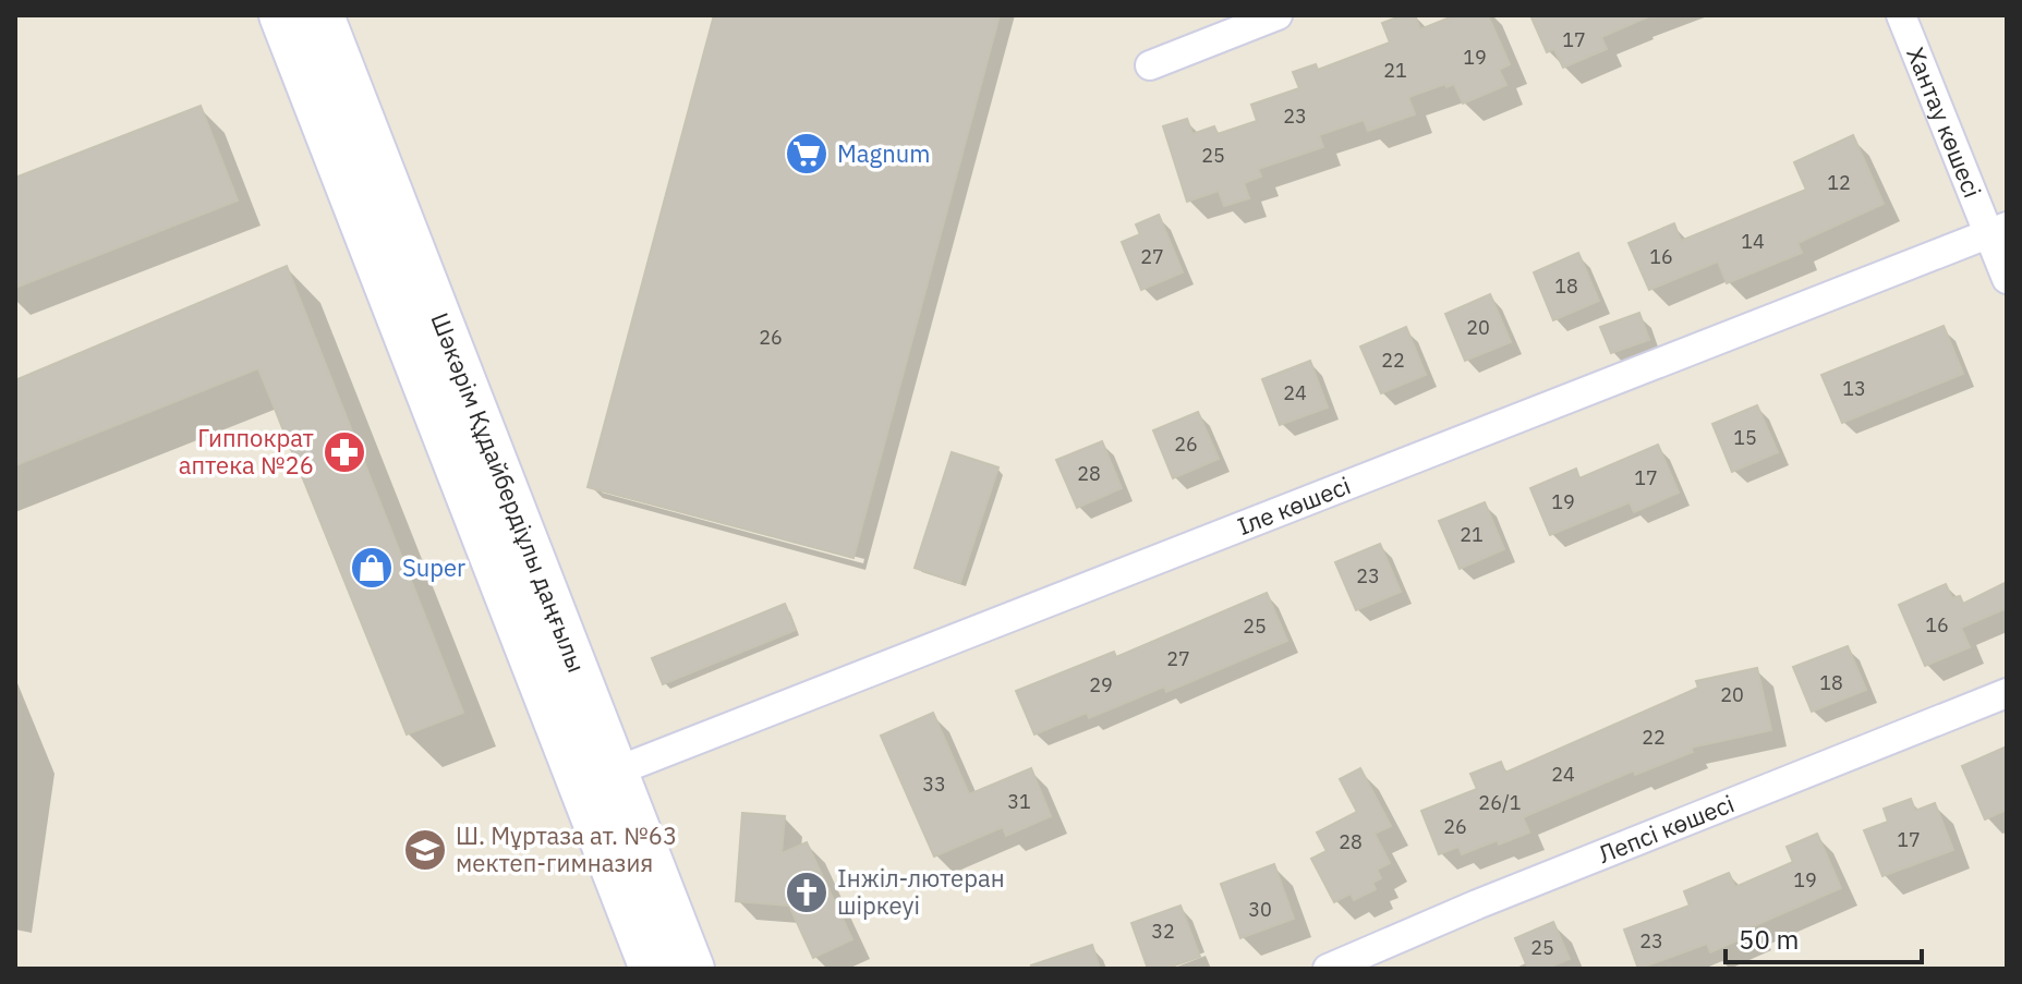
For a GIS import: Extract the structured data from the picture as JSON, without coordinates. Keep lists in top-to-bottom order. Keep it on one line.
{"streets":{"main road":["Шәкәрім Құдайбердіұлы даңғылы"],"street":["Хантау көшесі","Іле көшесі","Лепсі көшесі"]},"crossings":[["Хантау көшесі","Іле көшесі"],["Шәкәрім Құдайбердіұлы даңғылы","Іле көшесі"]],"places":{"supermarket":["Magnum"],"pharmacy":["Гиппократ аптека №26"],"shop":["Super"],"school or university":["Ш. Мұртаза ат. №63 мектеп-гимназия"],"church":["Інжіл-лютеран шіркеуі"]},"house_numbers":["17","19","21","23","25","12","14","27","16","18","20","26","22","13","24","15","26","28","17","19","21","23","16","25","27","18","29","20","22","24","33","31","26/1","26","17","28","19","30","32","23","25"],"scale_bar":"50 m"}
